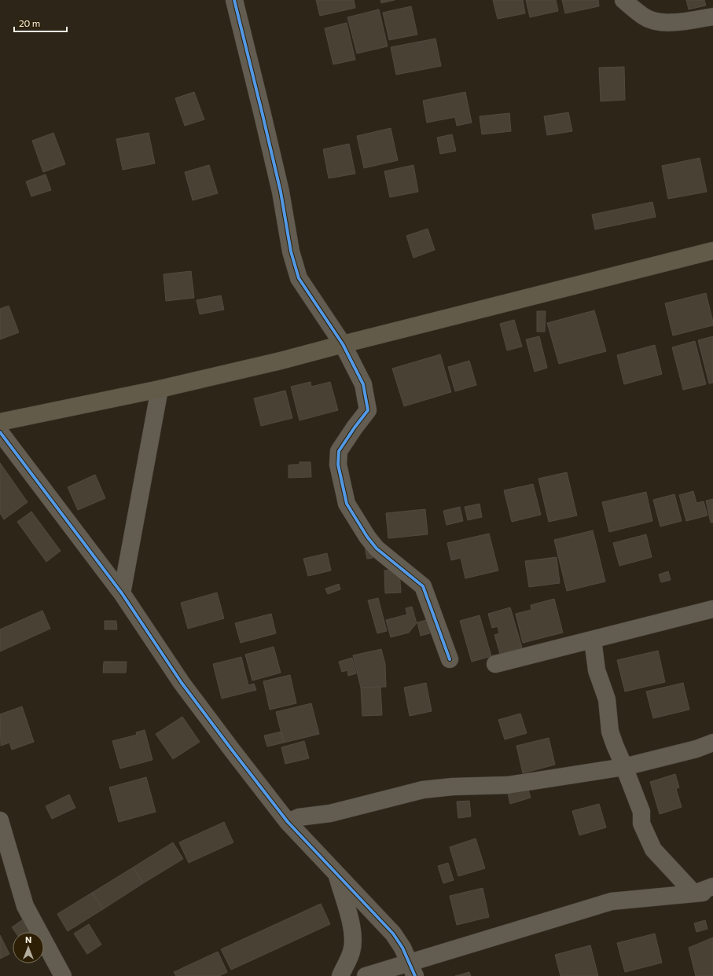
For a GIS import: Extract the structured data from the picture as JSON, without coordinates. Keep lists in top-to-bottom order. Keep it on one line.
{"scale_bar":"20 m","north":"top"}
